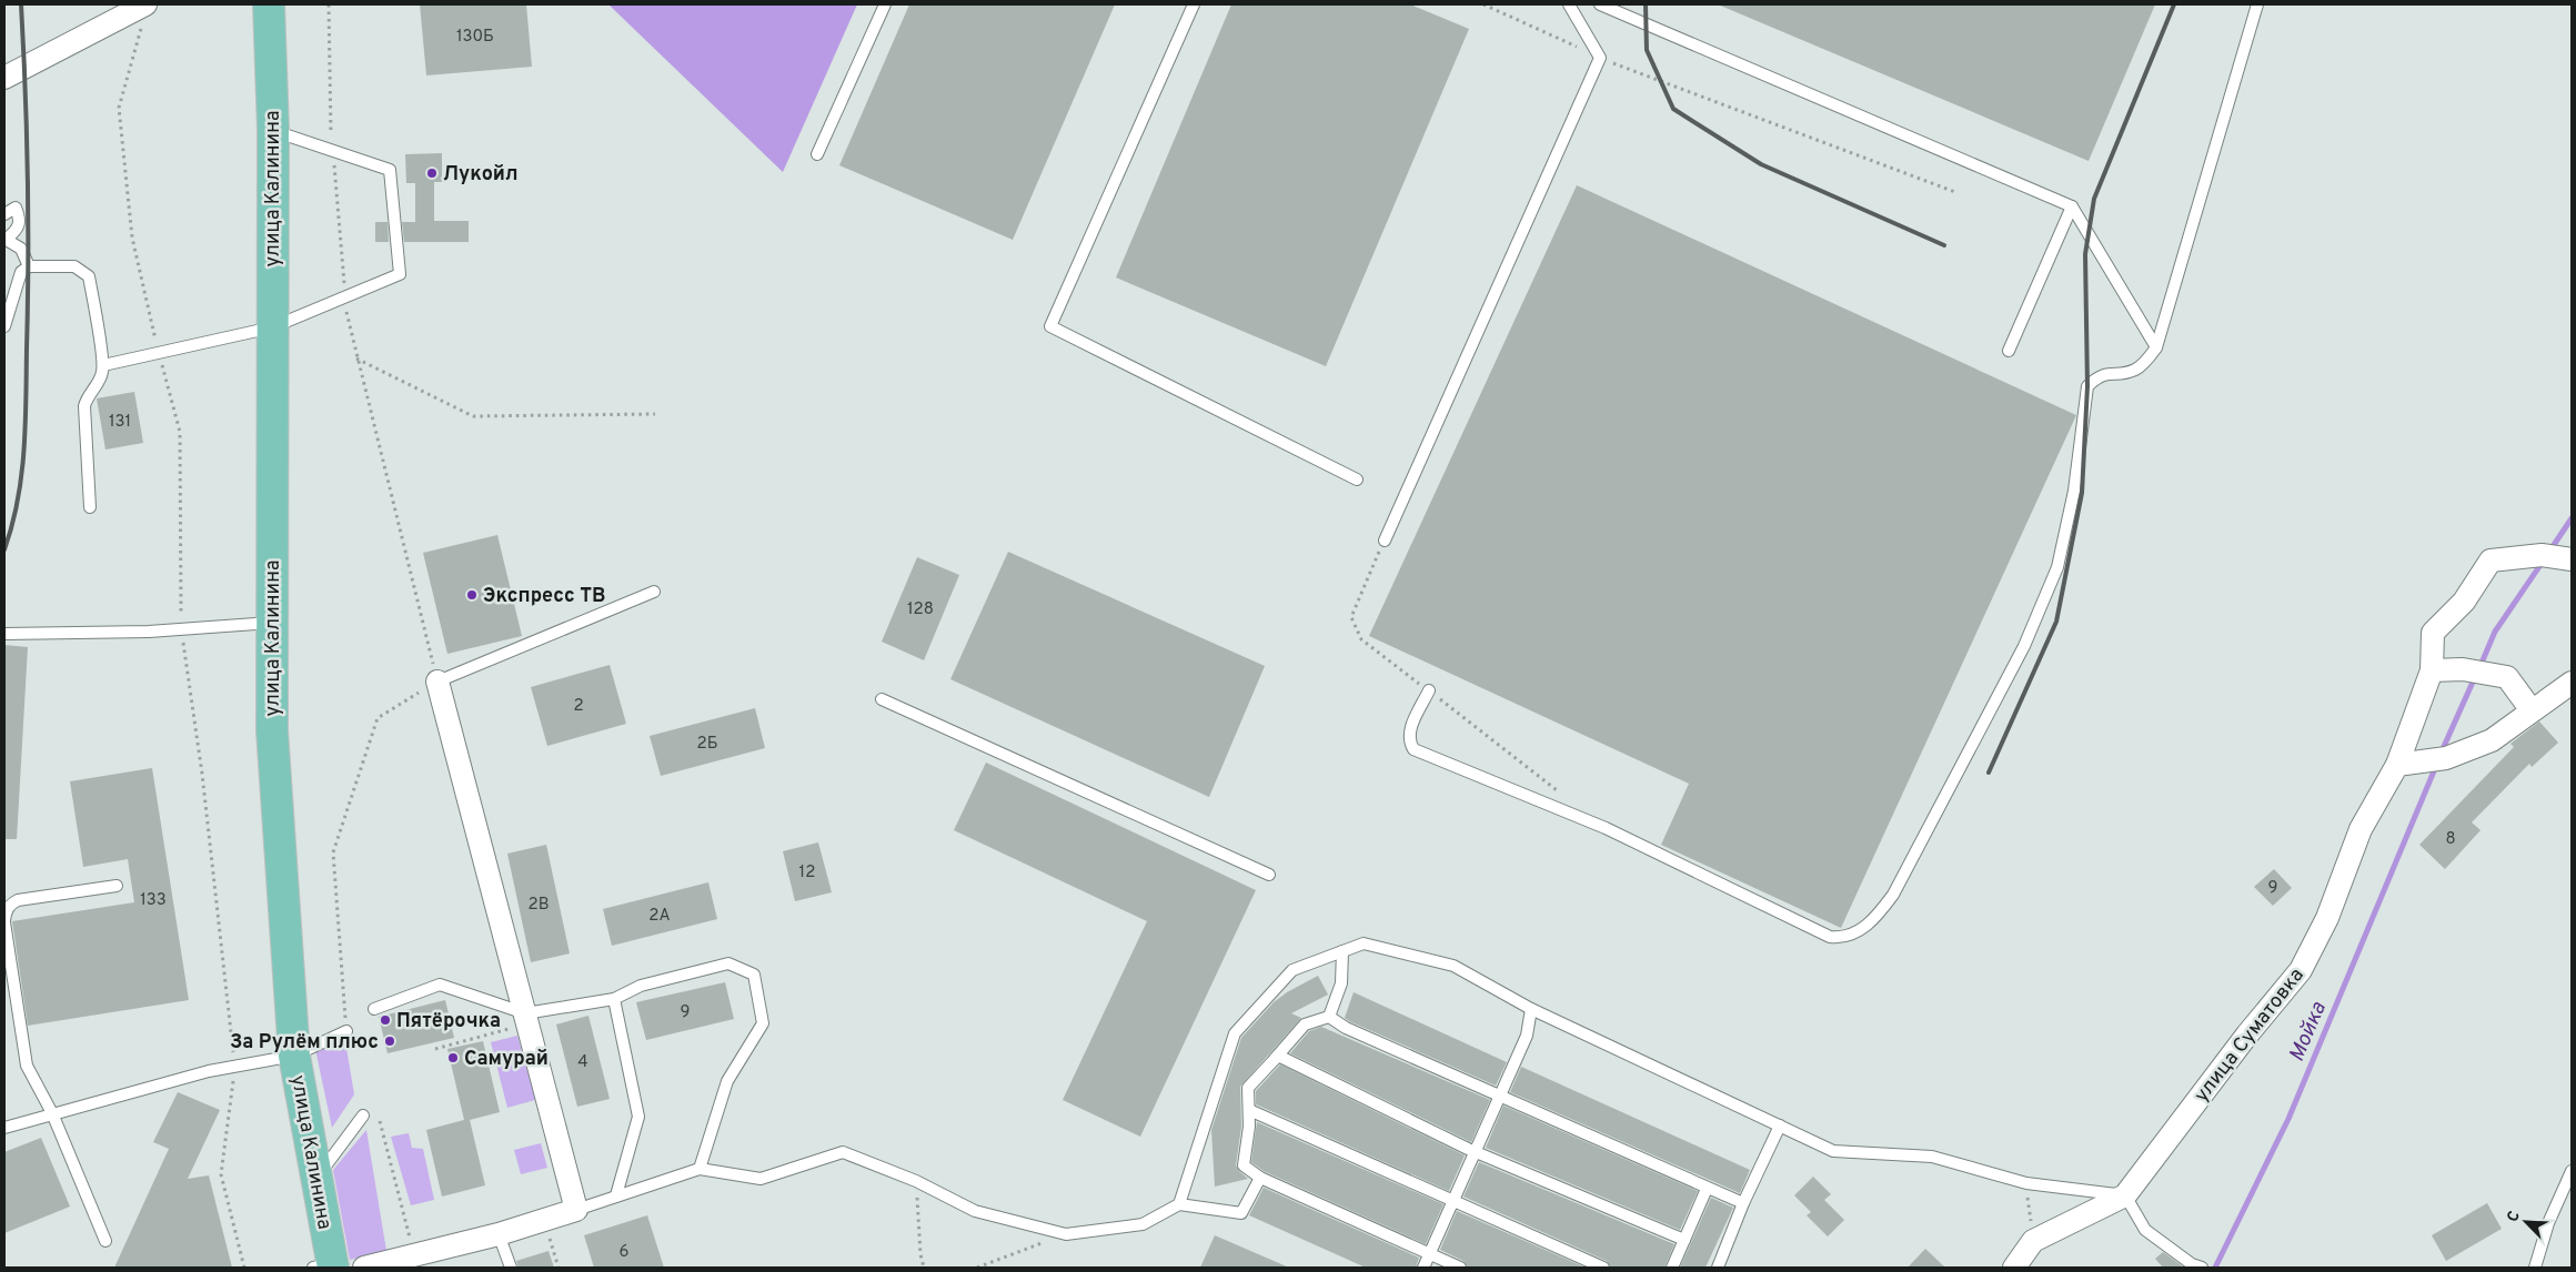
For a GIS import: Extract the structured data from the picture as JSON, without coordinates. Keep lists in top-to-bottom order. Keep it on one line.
{"streets":{"main road":["улица Калинина"],"street":["улица Суматовка"]},"water":["Мойка"],"places":["Лукойл","Экспресс ТВ","Пятёрочка","За Рулём плюс","Самурай"],"house_numbers":["130Б","131","128","2","2Б","8","12","9","133","2В","2А","9","4","6"],"north":"top left"}
